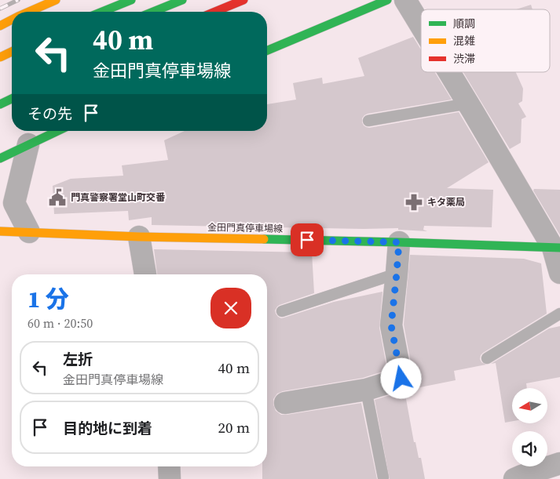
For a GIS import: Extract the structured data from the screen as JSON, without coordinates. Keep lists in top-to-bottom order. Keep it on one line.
{"streets":{"main road":["金田門真停車場線"]},"places":{"public building":["門真警察署堂山町交番"],"pharmacy":["キタ薬局"]},"legend":["順調","混雑","渋滞"],"north":"left","page":{"turn":["40 m","金田門真停車場線"],"then":"その先","heading":["1 分","60 m · 20:50"],"list":[{"name":"左折","note":"金田門真停車場線","value":"40 m"},{"name":"目的地に到着","value":"20 m"}]}}
